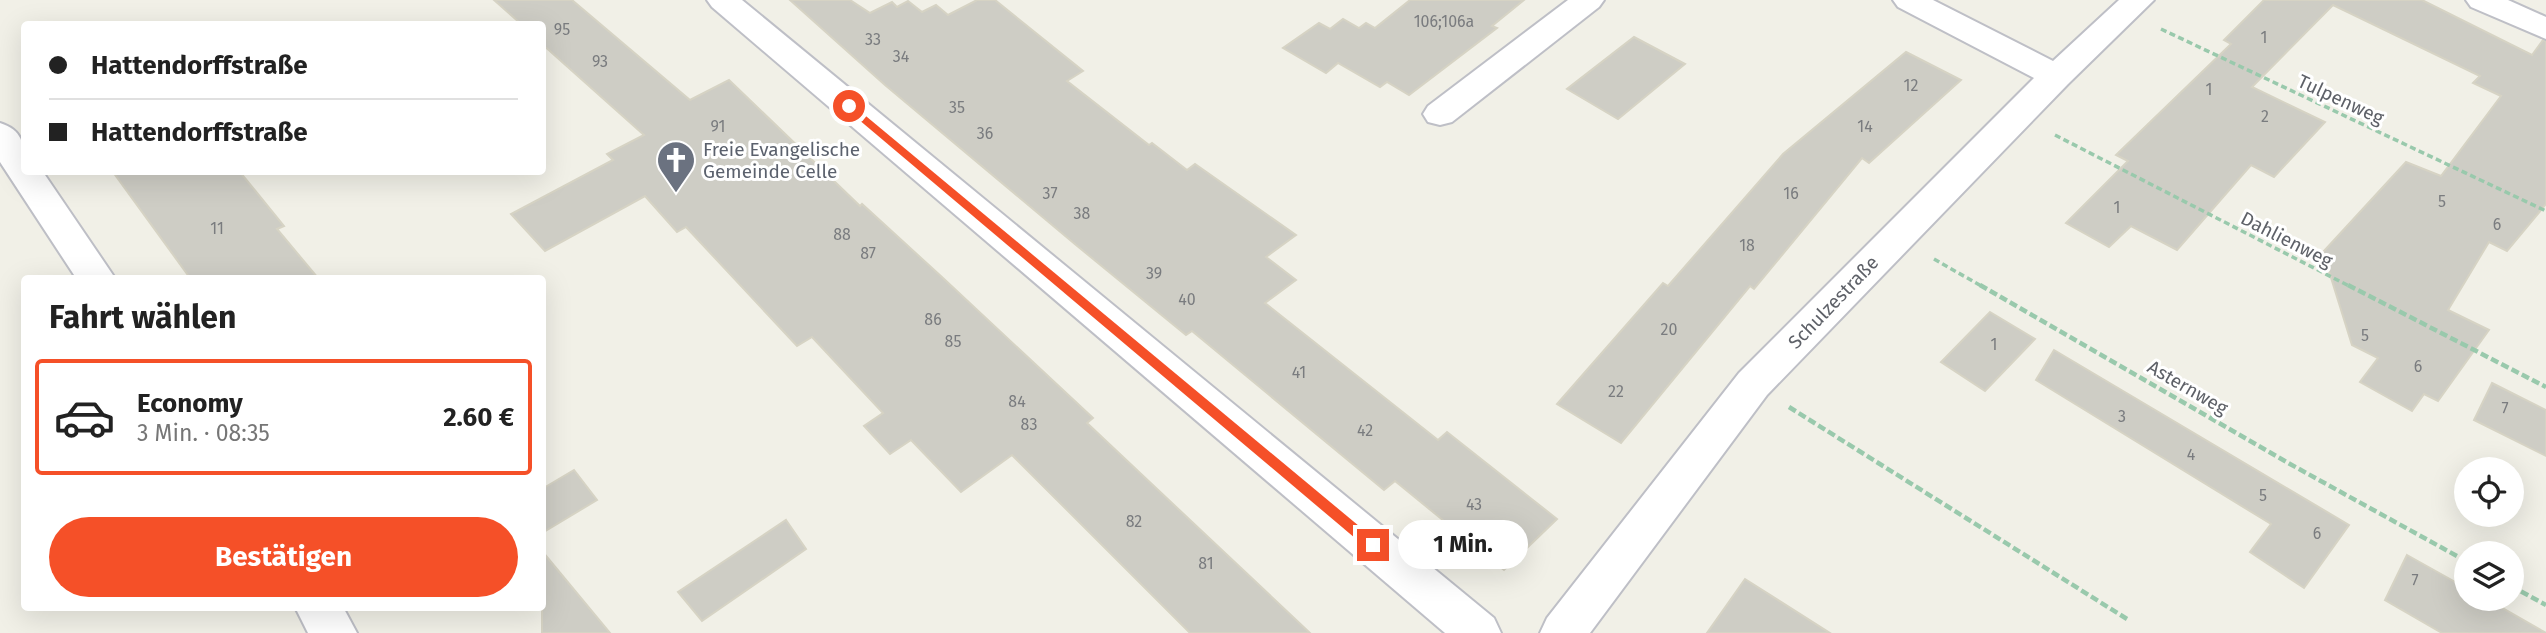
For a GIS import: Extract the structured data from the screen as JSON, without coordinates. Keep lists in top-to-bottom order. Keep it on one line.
{"streets":{"street":["Schulzestraße"],"path":["Tulpenweg","Dahlienweg","Asternweg"]},"crossings":[["Tulpenweg","Schulzestraße"],["Dahlienweg","Schulzestraße"],["Schulzestraße","Asternweg"]],"places":{"church":["Freie Evangelische Gemeinde Celle"]},"house_numbers":["106;106a","95","1","33","34","93","12","1","35","2","91","14","36","37","16","5","1","38","6","11","88","18","87","39","40","86","20","5","85","1","6","41","22","84","7","3","83","42","4","5","43","82","6","81","7"],"page":{"banner":["Hattendorffstraße","Hattendorffstraße"],"heading":"Fahrt wählen","list":[{"name":"Economy","note":"3 Min. · 08:35","value":"2.60 €"}],"buttons":"Bestätigen","bubble":"1 Min."}}
